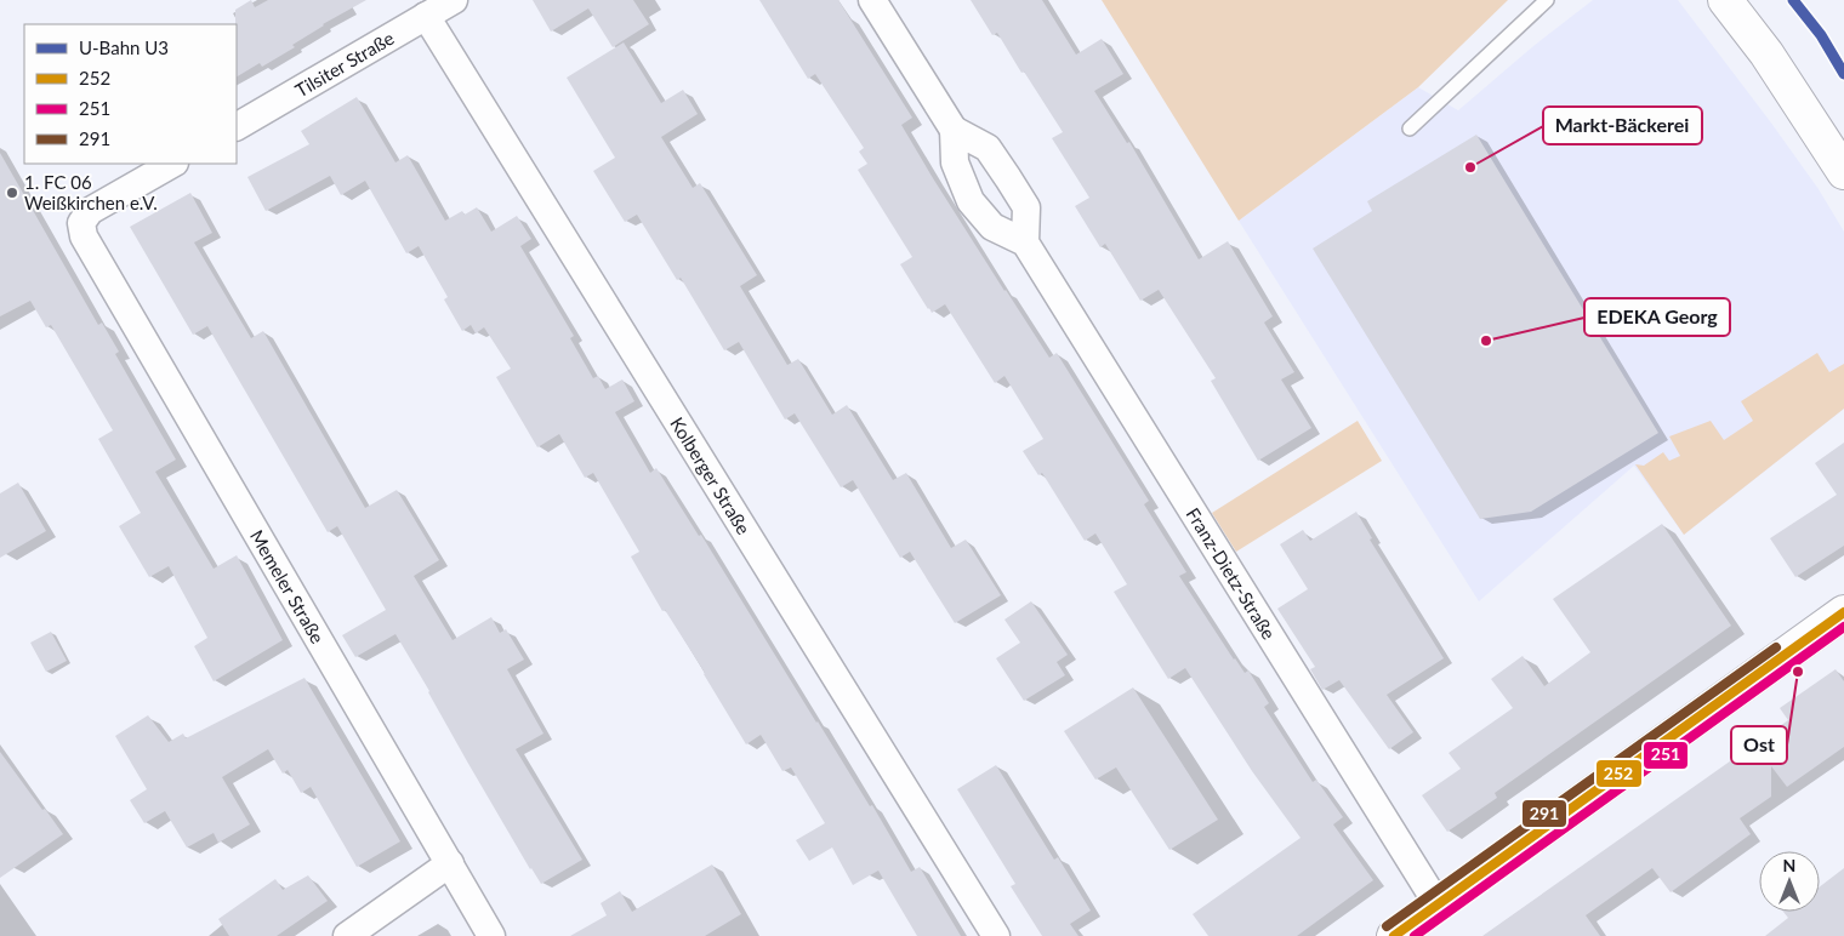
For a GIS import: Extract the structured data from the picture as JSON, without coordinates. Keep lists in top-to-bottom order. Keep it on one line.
{"streets":{"street":["Tilsiter Straße","Kolberger Straße","Franz-Dietz-Straße","Memeler Straße"]},"crossings":[["Tilsiter Straße","Kolberger Straße"]],"places":["Markt-Bäckerei","1. FC 06 Weißkirchen e.V.","EDEKA Georg","Ost"],"lines":["metro line U3","transit line 252","transit line 251","transit line 291"],"legend":["U-Bahn U3","252","251","291"],"north":"top"}
